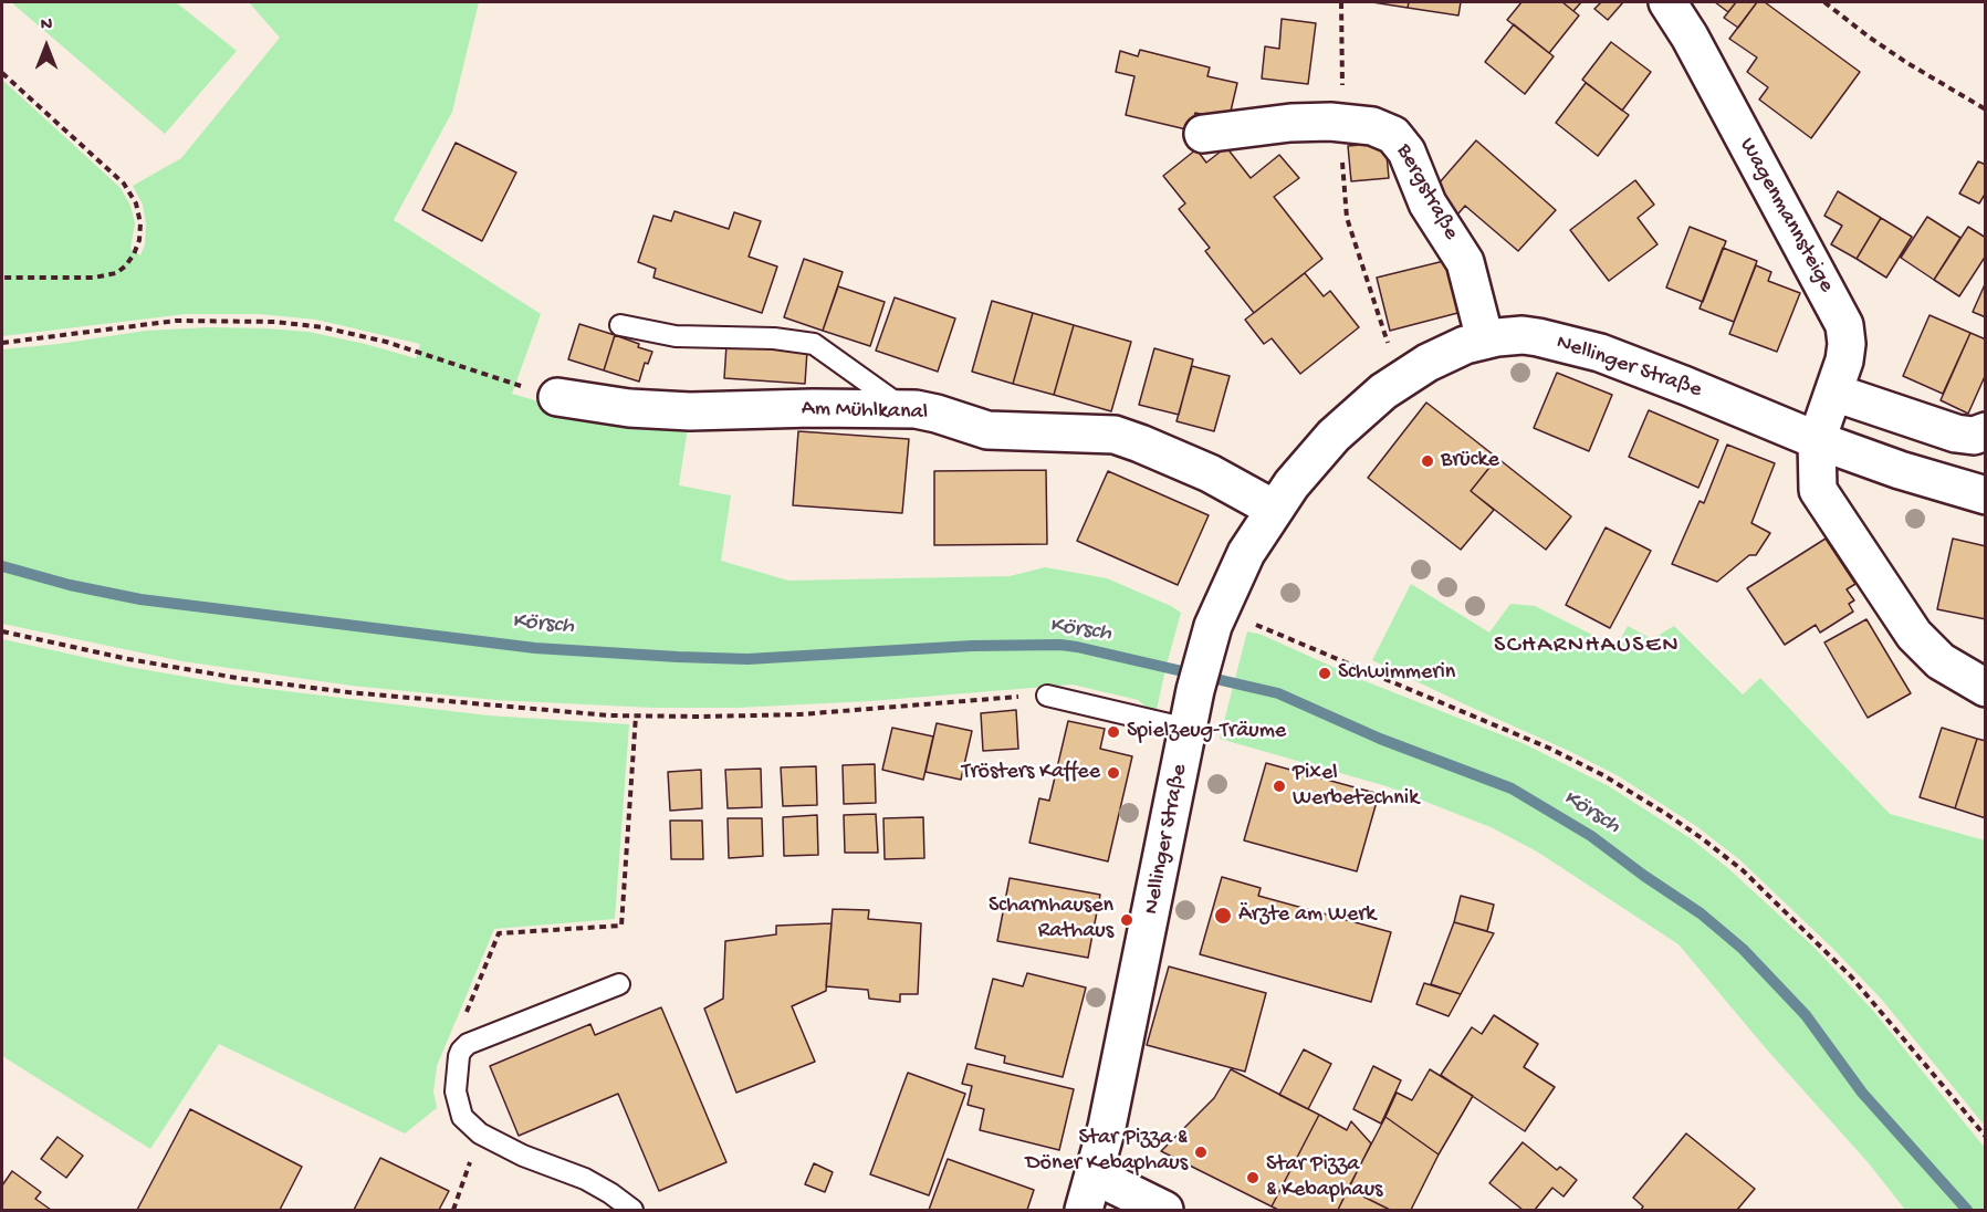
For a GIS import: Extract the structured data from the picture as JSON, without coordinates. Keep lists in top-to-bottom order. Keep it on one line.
{"streets":{"street":["Bergstraße","Wagenmannsteige","Nellinger Straße","Am Mühlkanal"]},"crossings":[["Bergstraße","Nellinger Straße"],["Wagenmannsteige","Nellinger Straße"],["Nellinger Straße","Am Mühlkanal"]],"districts":["SCHARNHAUSEN"],"water":["Körsch"],"places":["Brücke","Schwimmerin","Spielzeug-Träume","Trösters Kaffee","Pixel Werbetechnik","Ärzte am Werk","Scharnhausen Rathaus","Star Pizza & Döner Kebaphaus","Star Pizza & Kebaphaus"],"north":"top"}
